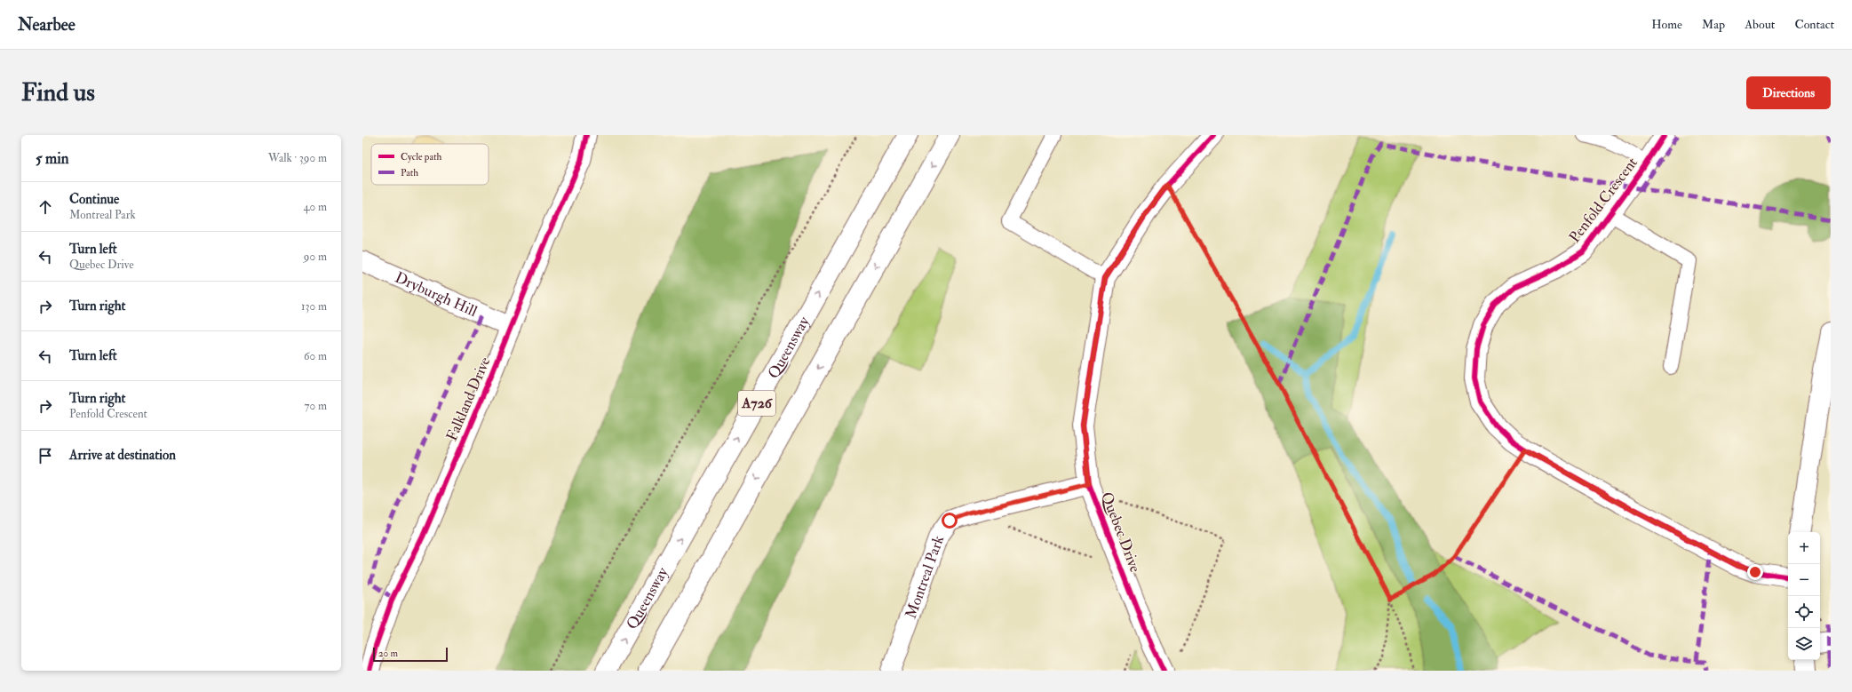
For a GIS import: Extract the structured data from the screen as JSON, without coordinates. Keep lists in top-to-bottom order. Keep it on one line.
{"streets":{"main road":["Penfold Crescent","Dryburgh Hill","Queensway","Falkland Drive","A726","Quebec Drive","Montreal Park"]},"crossings":[["Dryburgh Hill","Falkland Drive"],["Quebec Drive","Montreal Park"]],"legend":["Cycle path","Path"],"scale_bar":"20 m","page":{"header":"Nearbee","nav":["Home","Map","About","Contact"],"buttons":"Directions","title":"Find us","heading":["5 min","Walk · 390 m"],"list":[["Continue","Montreal Park","40 m"],["Turn left","Quebec Drive","90 m"],["Turn right","130 m"],["Turn left","60 m"],["Turn right","Penfold Crescent","70 m"],"Arrive at destination"],"map_buttons":["+","−"],"scale":"20 m"}}
